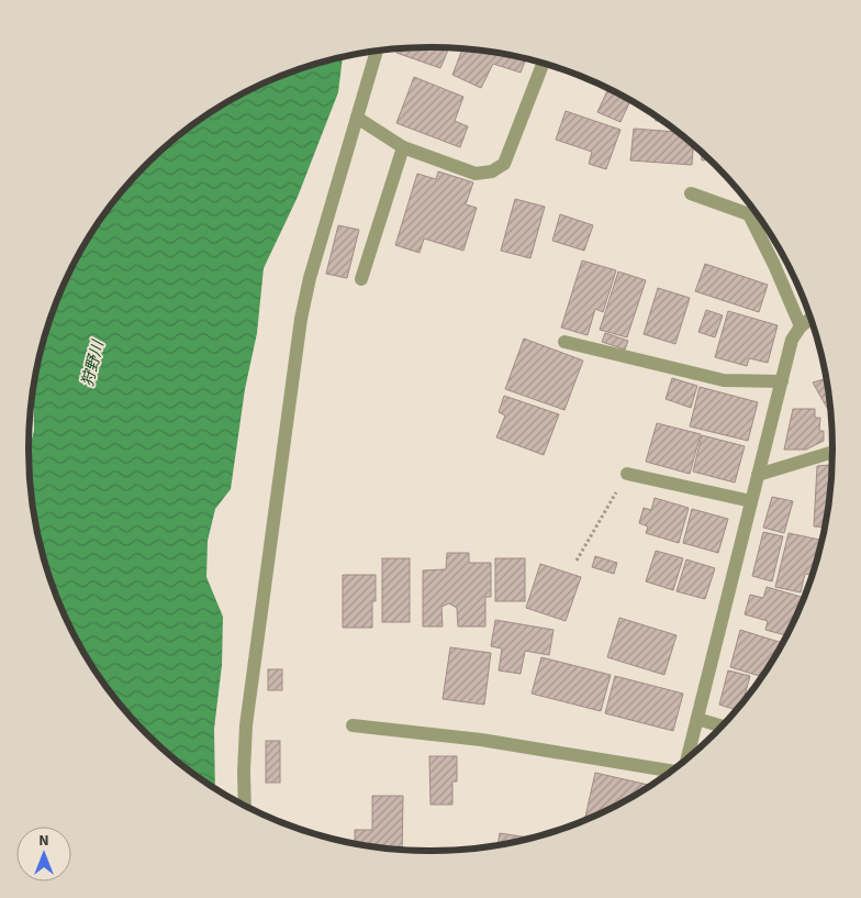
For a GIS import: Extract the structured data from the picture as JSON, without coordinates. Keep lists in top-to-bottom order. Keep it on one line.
{"water":["狩野川"],"north":"top"}
